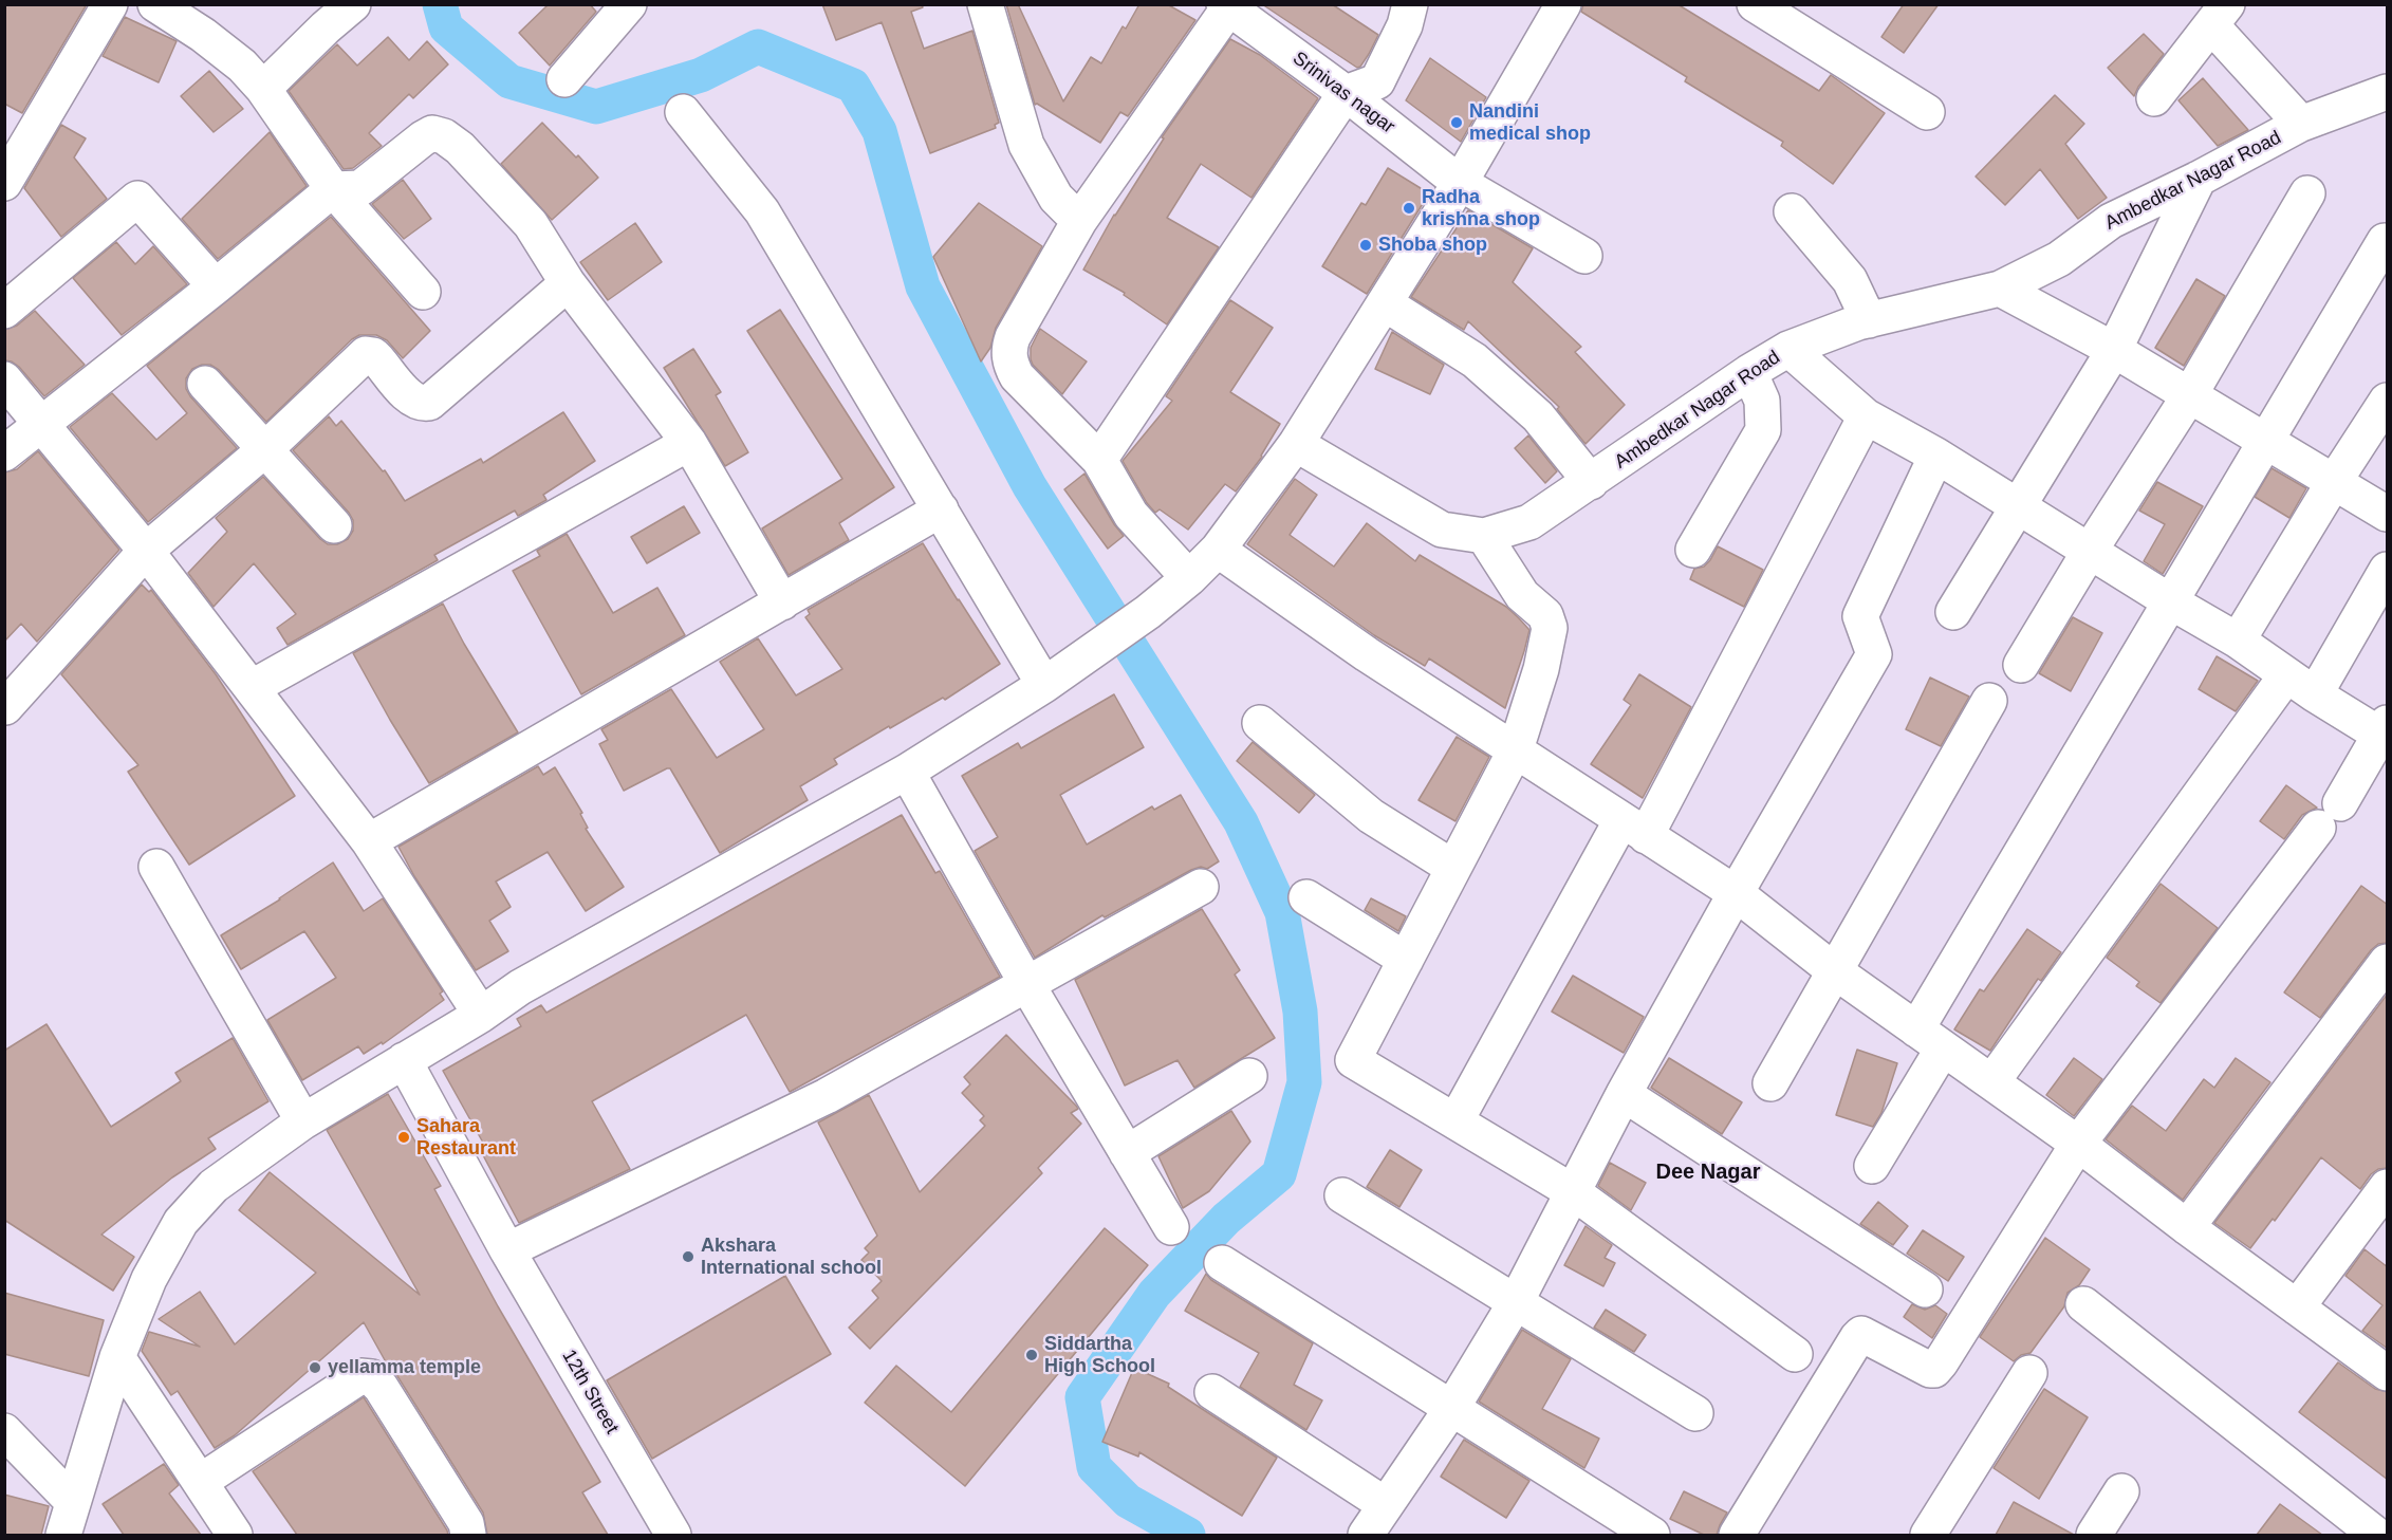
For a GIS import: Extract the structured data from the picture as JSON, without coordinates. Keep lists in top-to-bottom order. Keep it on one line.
{"streets":{"street":["Srinivas nagar","Ambedkar Nagar Road","12th Street"]},"districts":["Dee Nagar"],"places":["Nandini medical shop","Radha krishna shop","Shoba shop","Sahara Restaurant","Akshara International school","Siddartha High School","yellamma temple"]}
